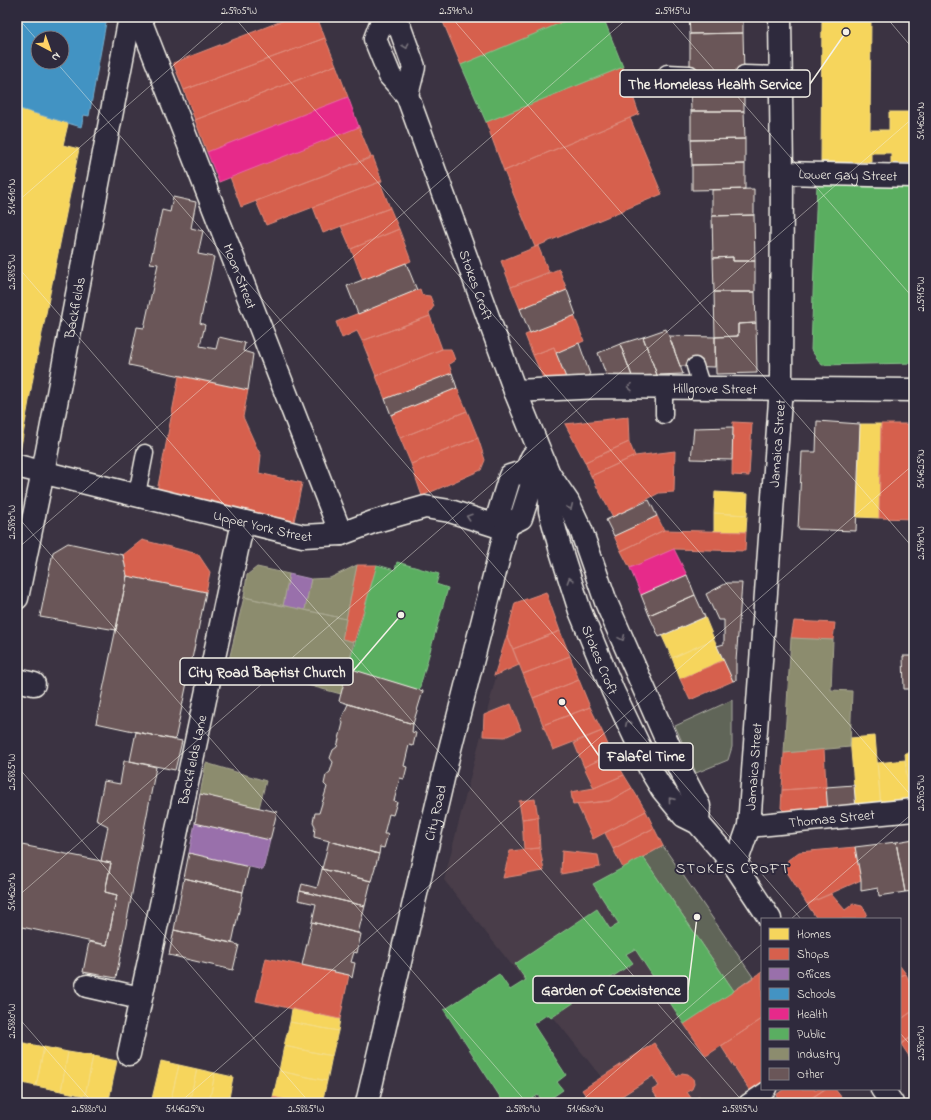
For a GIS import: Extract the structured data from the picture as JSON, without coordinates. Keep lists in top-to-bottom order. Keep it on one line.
{"streets":{"street":["Lower Gay Street","Moon Street","Stokes Croft","Backfields","Hillgrove Street","Jamaica Street","Upper York Street","Backfields Lane","City Road","Thomas Street"]},"crossings":[["Lower Gay Street","Jamaica Street"],["Moon Street","Upper York Street"],["Stokes Croft","Hillgrove Street"],["Stokes Croft","Jamaica Street"],["Backfields","Upper York Street"],["Hillgrove Street","Jamaica Street"],["Jamaica Street","Thomas Street"],["Upper York Street","Backfields Lane"],["Upper York Street","City Road"]],"one_way":["Hillgrove Street"],"districts":["STOKES CROFT"],"places":["The Homeless Health Service","City Road Baptist Church","Falafel Time","Garden of Coexistence"],"legend":["Homes","Shops","Offices","Schools","Health","Public","Industry","Other"],"north":"bottom right","coordinates":["2.5905°W","2.5910°W","2.5915°W","51.4620°N","51.4610°N","2.5895°W","51.4625°N","2.5890°W","2.5885°W","2.5880°W","2.5900°W","51.4630°N"]}
